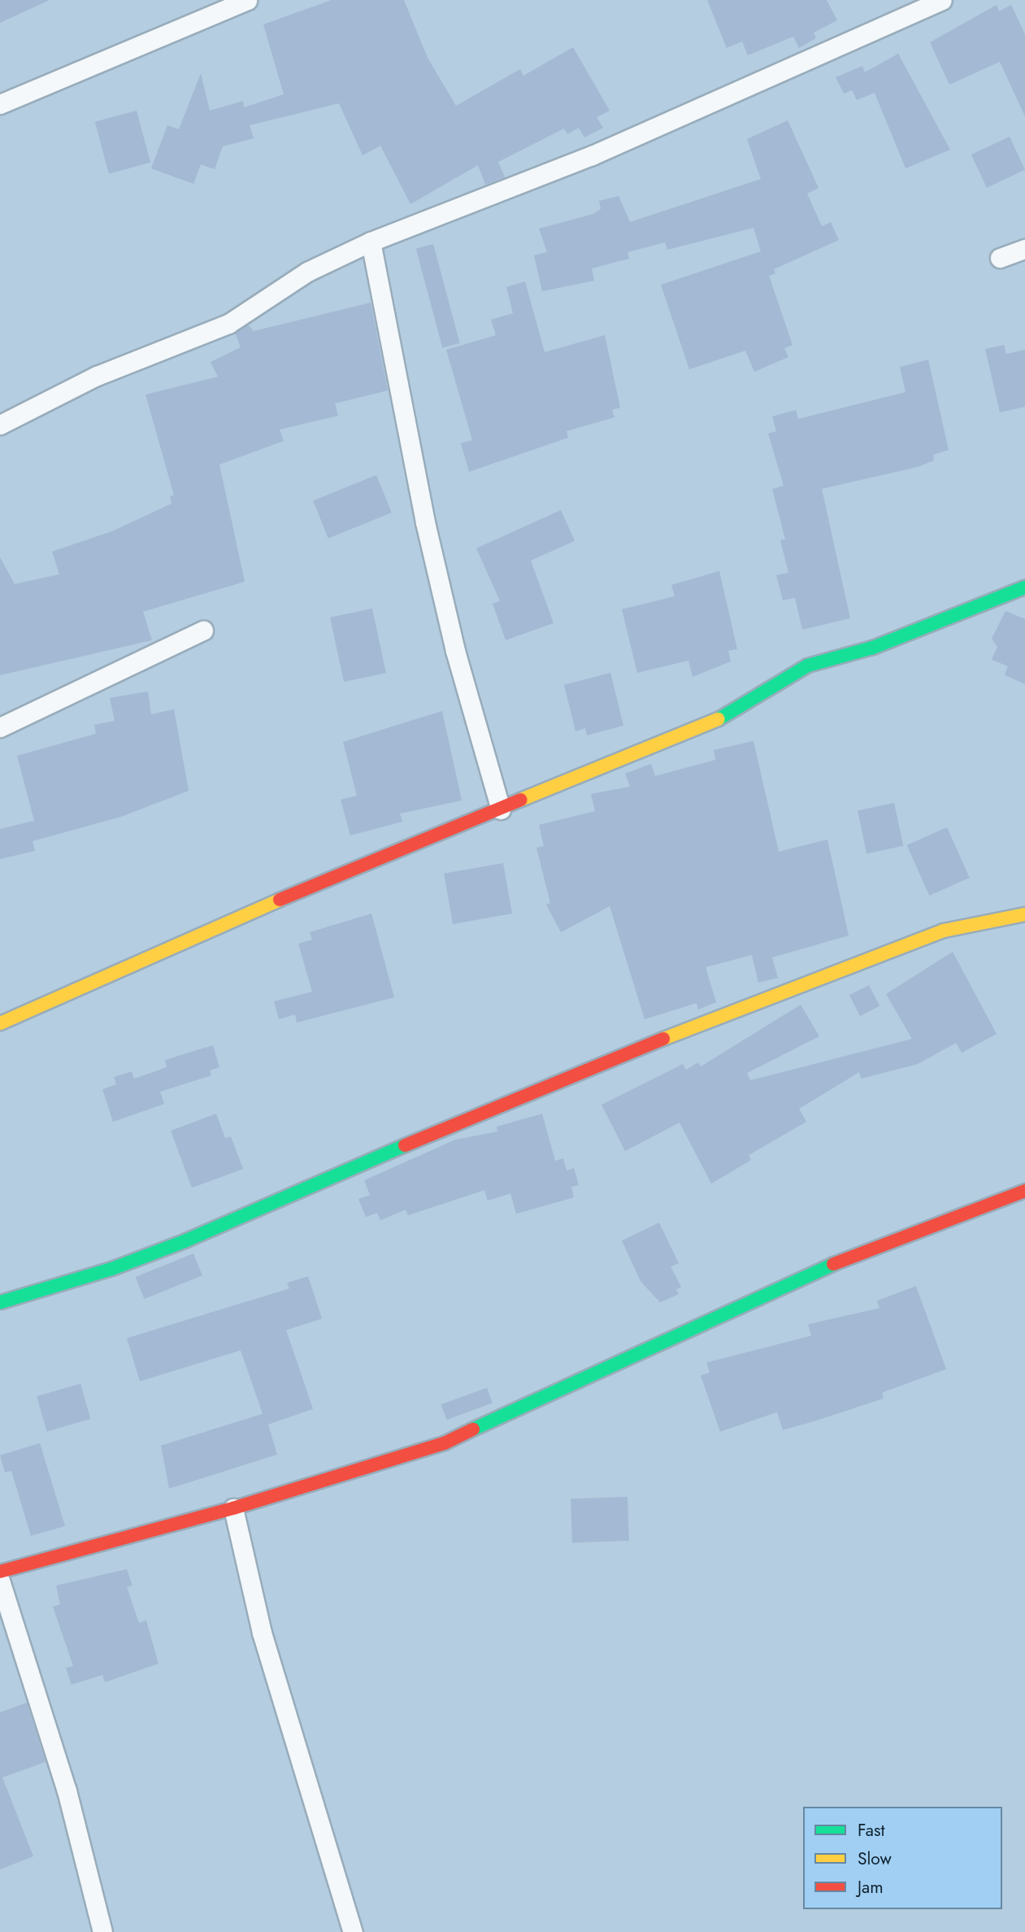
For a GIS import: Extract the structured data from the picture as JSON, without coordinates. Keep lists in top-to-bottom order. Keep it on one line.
{"legend":["Fast","Slow","Jam"]}
